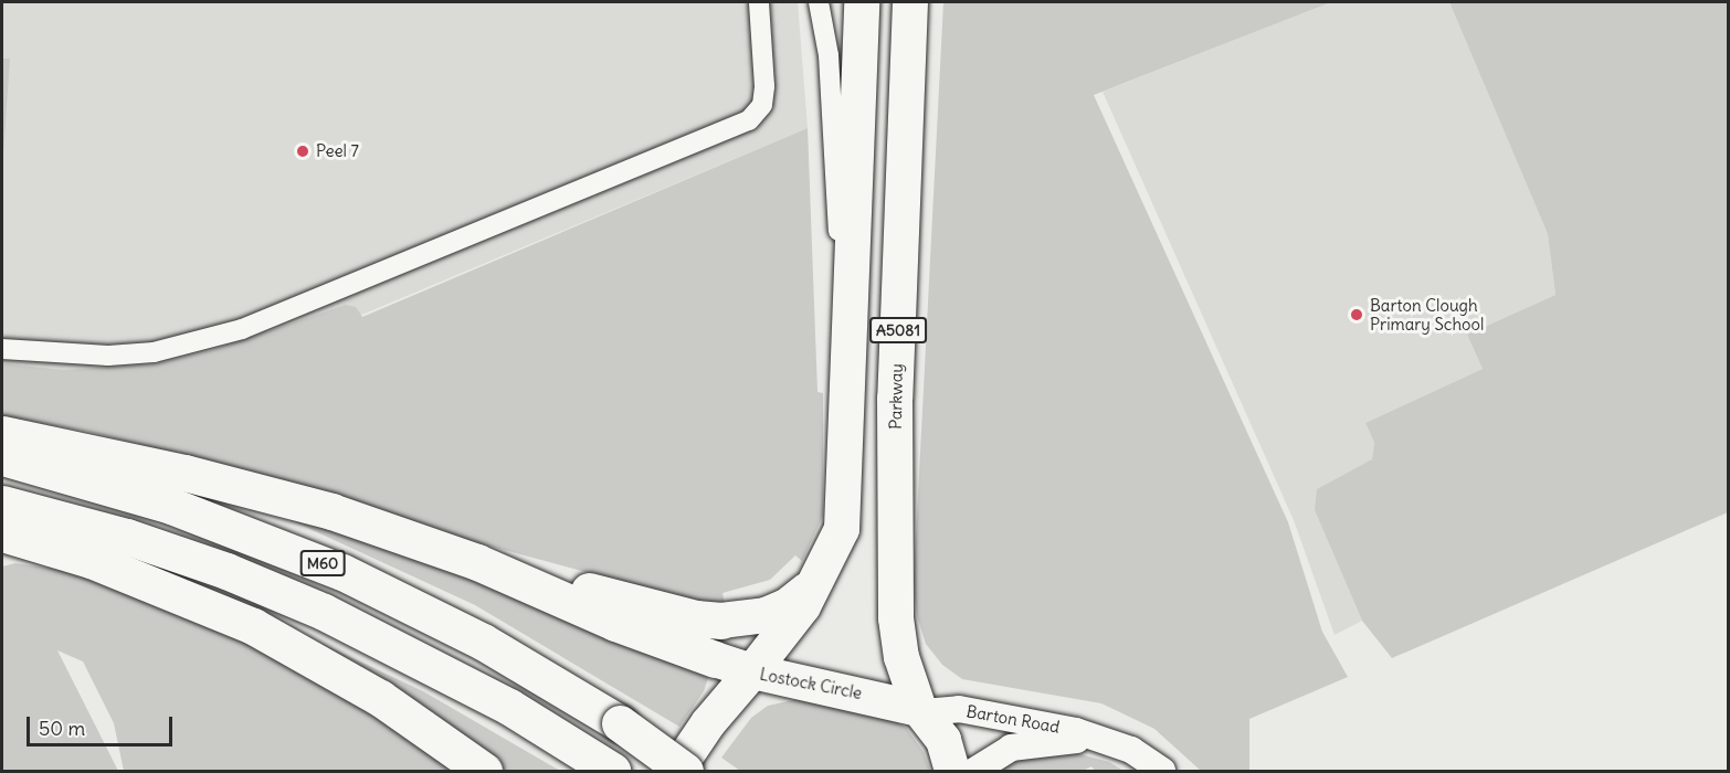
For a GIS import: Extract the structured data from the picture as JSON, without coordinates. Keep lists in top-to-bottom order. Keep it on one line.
{"streets":{"highway":["A5081","Parkway","M60","Lostock Circle"],"street":["Barton Road"]},"crossings":[["A5081","Lostock Circle"],["Parkway","Lostock Circle"],["Parkway","Barton Road"],["Lostock Circle","Barton Road"]],"places":["Peel 7","Barton Clough Primary School"],"scale_bar":"50 m"}
